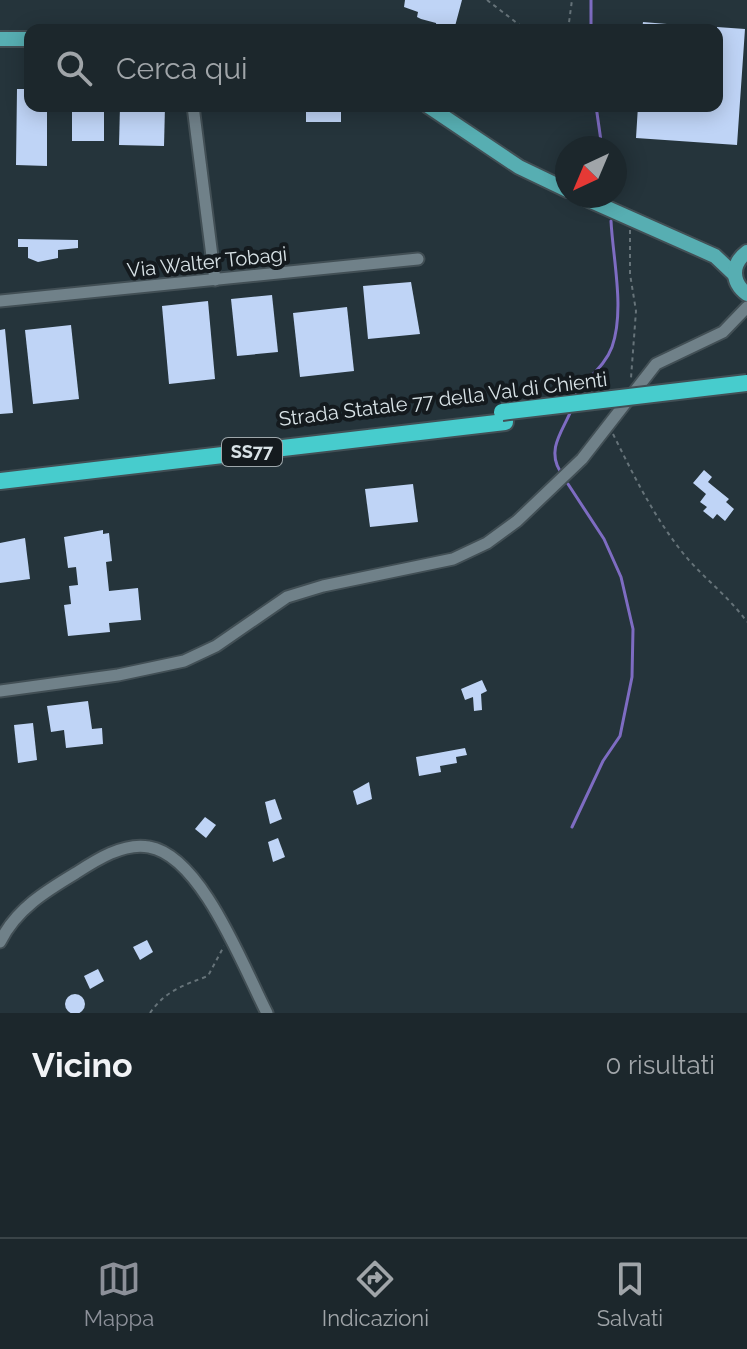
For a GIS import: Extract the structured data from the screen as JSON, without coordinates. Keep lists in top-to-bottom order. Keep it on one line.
{"streets":{"highway":["Strada Statale 77 della Val di Chienti","SS77"],"street":["Via Walter Tobagi"]},"north":"bottom left","page":{"search":"Cerca qui","heading":["Vicino","0 risultati"],"nav":["Mappa","Indicazioni","Salvati"]}}
